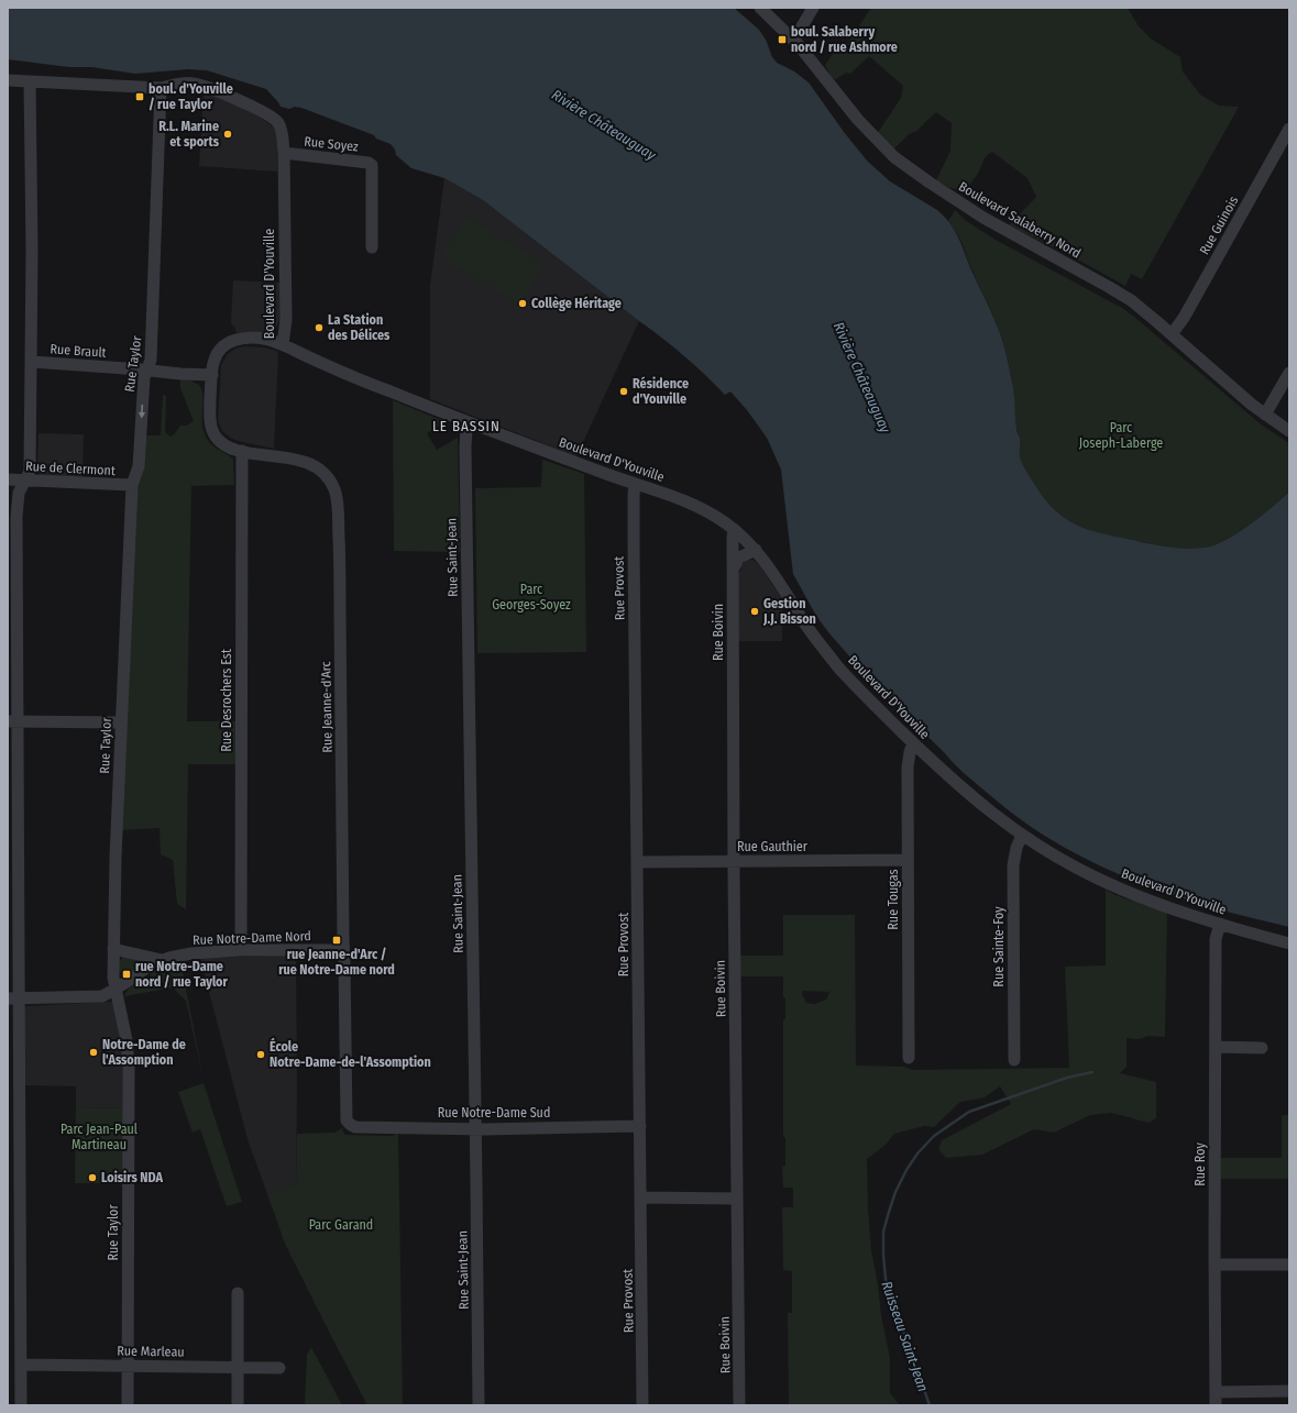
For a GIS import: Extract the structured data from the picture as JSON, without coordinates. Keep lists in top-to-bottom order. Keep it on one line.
{"streets":{"street":["Rue Soyez","Boulevard Salaberry Nord","Rue Guinois","Boulevard D'Youville","Rue Brault","Rue Taylor","Rue de Clermont","Rue Saint-Jean","Rue Provost","Rue Boivin","Rue Desrochers Est","Rue Jeanne-d'Arc","Rue Gauthier","Rue Tougas","Rue Notre-Dame Nord","Rue Sainte-Foy","Rue Notre-Dame Sud","Rue Roy","Rue Marleau"]},"crossings":[["Rue Soyez","Boulevard D'Youville"],["Boulevard Salaberry Nord","Rue Guinois"],["Boulevard D'Youville","Rue Taylor"],["Boulevard D'Youville","Rue Saint-Jean"],["Boulevard D'Youville","Rue Provost"],["Boulevard D'Youville","Rue Boivin"],["Boulevard D'Youville","Rue Tougas"],["Boulevard D'Youville","Rue Sainte-Foy"],["Boulevard D'Youville","Rue Roy"],["Rue Brault","Rue Taylor"],["Rue Brault","Rue Jeanne-d'Arc"],["Rue Taylor","Rue de Clermont"],["Rue Taylor","Rue Notre-Dame Nord"],["Rue Taylor","Rue Marleau"],["Rue Saint-Jean","Rue Notre-Dame Sud"],["Rue Provost","Rue Gauthier"],["Rue Provost","Rue Notre-Dame Sud"],["Rue Boivin","Rue Gauthier"],["Rue Desrochers Est","Rue Jeanne-d'Arc"],["Rue Desrochers Est","Rue Notre-Dame Nord"],["Rue Jeanne-d'Arc","Rue Notre-Dame Nord"],["Rue Jeanne-d'Arc","Rue Notre-Dame Sud"],["Rue Gauthier","Rue Tougas"]],"districts":["LE BASSIN"],"water":["Rivière Châteauguay","Ruisseau Saint-Jean"],"parks":["Parc Joseph-Laberge","Parc Georges-Soyez","Parc Jean-Paul Martineau","Parc Garand"],"places":{"transit":["boul. Salaberry nord / rue Ashmore","boul. d'Youville / rue Taylor","rue Jeanne-d'Arc / rue Notre-Dame nord","rue Notre-Dame nord / rue Taylor"],"other":["R.L. Marine et sports","Collège Héritage","La Station des Délices","Résidence d'Youville","Gestion J.J. Bisson","Notre-Dame de l'Assomption","École Notre-Dame-de-l'Assomption","Loisirs NDA"]}}
